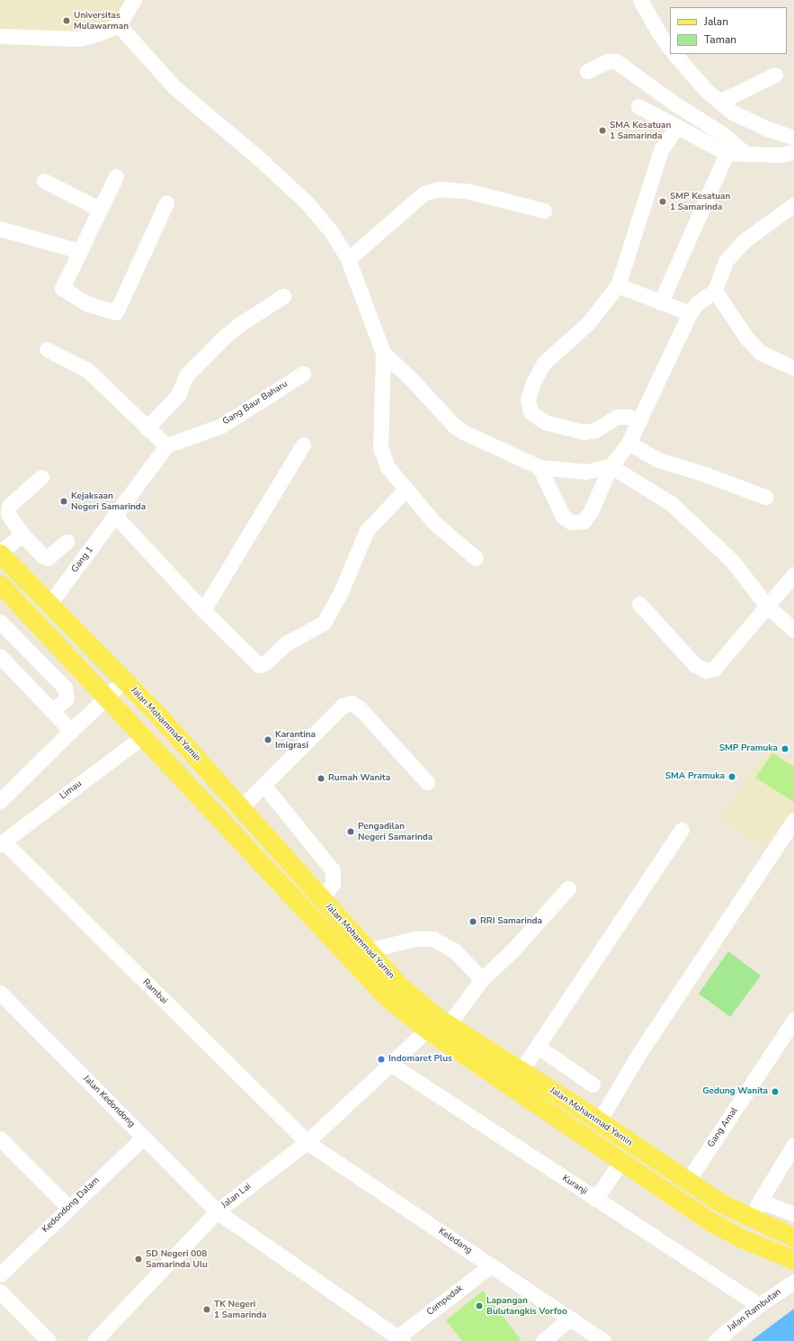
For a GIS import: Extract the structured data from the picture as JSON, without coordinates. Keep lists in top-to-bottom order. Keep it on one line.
{"streets":{"main road":["Jalan Mohammad Yamin"],"street":["Gang Baur Baharu","Gang 1","Limau","Rambai","Jalan Kedondong","Gang Amal","Kuranji","Jalan Lai","Kedondong Dalam","Keledang","Cempedak","Jalan Rambutan"]},"crossings":[["Gang 1","Jalan Mohammad Yamin"],["Jalan Mohammad Yamin","Limau"],["Jalan Mohammad Yamin","Gang Amal"],["Jalan Mohammad Yamin","Jalan Lai"],["Limau","Rambai"],["Rambai","Jalan Lai"],["Rambai","Keledang"],["Jalan Kedondong","Jalan Lai"],["Jalan Kedondong","Kedondong Dalam"],["Kuranji","Jalan Lai"],["Kuranji","Jalan Rambutan"],["Jalan Lai","Keledang"],["Jalan Lai","Cempedak"],["Keledang","Cempedak"]],"places":["Universitas Mulawarman","SMA Kesatuan 1 Samarinda","SMP Kesatuan 1 Samarinda","Kejaksaan Negeri Samarinda","Karantina Imigrasi","SMP Pramuka","SMA Pramuka","Rumah Wanita","Pengadilan Negeri Samarinda","RRI Samarinda","Indomaret Plus","Gedung Wanita","SD Negeri 008 Samarinda Ulu","Lapangan Bulutangkis Vorfoo","TK Negeri 1 Samarinda"],"legend":["Jalan","Taman"]}
